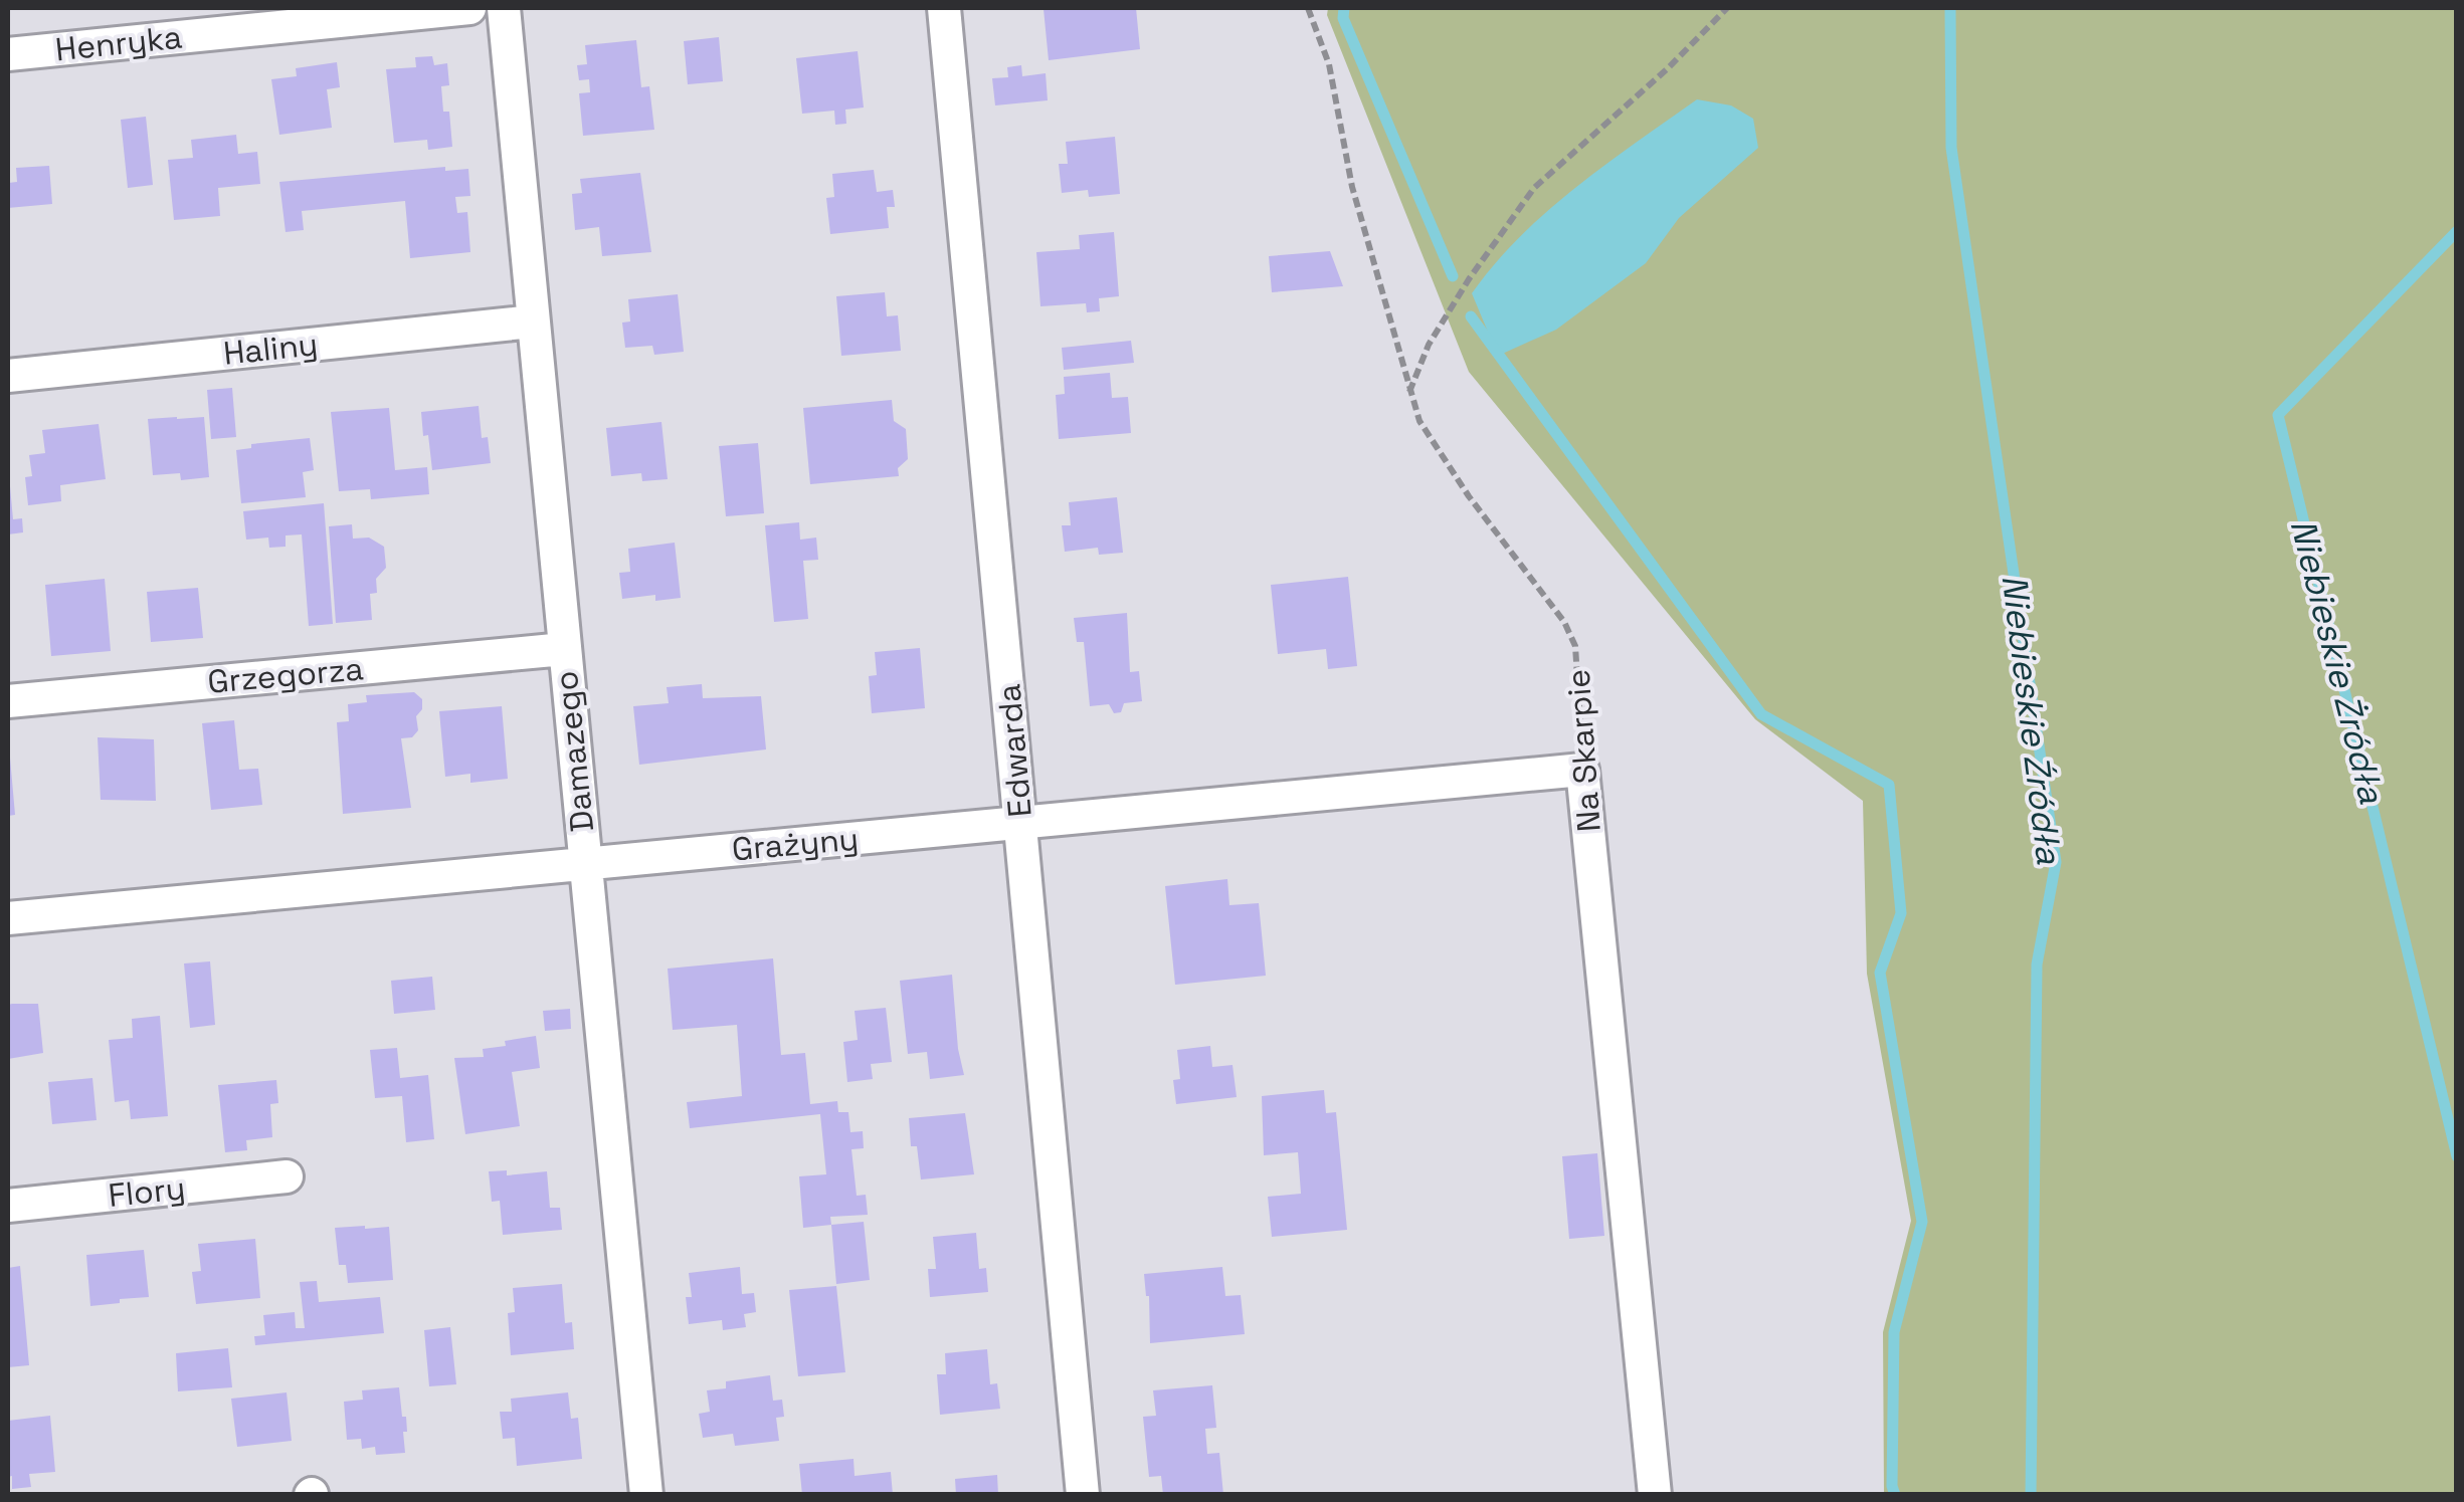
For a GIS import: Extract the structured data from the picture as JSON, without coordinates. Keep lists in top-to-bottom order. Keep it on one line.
{"streets":{"street":["Henryka","Haliny","Grzegorza","Edwarda","Na Skarpie","Damazego","Grażyny","Flory"]},"crossings":[["Haliny","Damazego"],["Grzegorza","Damazego"],["Edwarda","Grażyny"],["Na Skarpie","Grażyny"],["Damazego","Grażyny"]],"water":["Niebieskie Żródła","Niebieskie Źródła"]}
